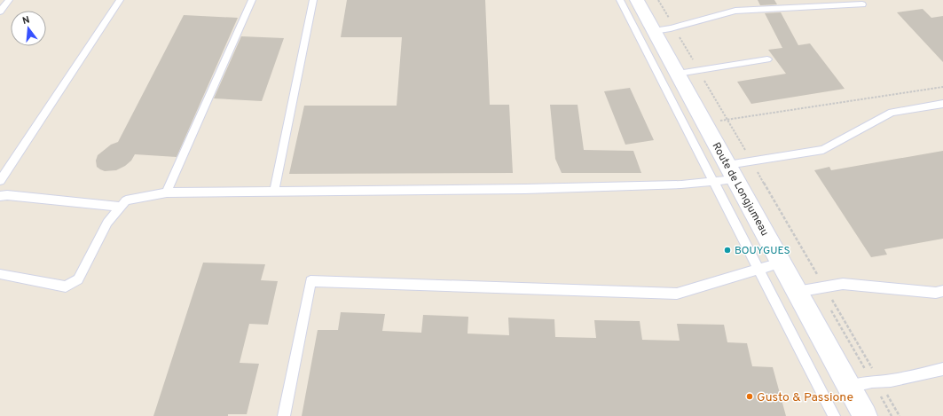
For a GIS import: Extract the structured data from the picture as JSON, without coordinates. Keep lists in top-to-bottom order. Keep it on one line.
{"streets":{"street":["Route de Longjumeau"]},"places":["BOUYGUES","Gusto & Passione"],"north":"top"}
